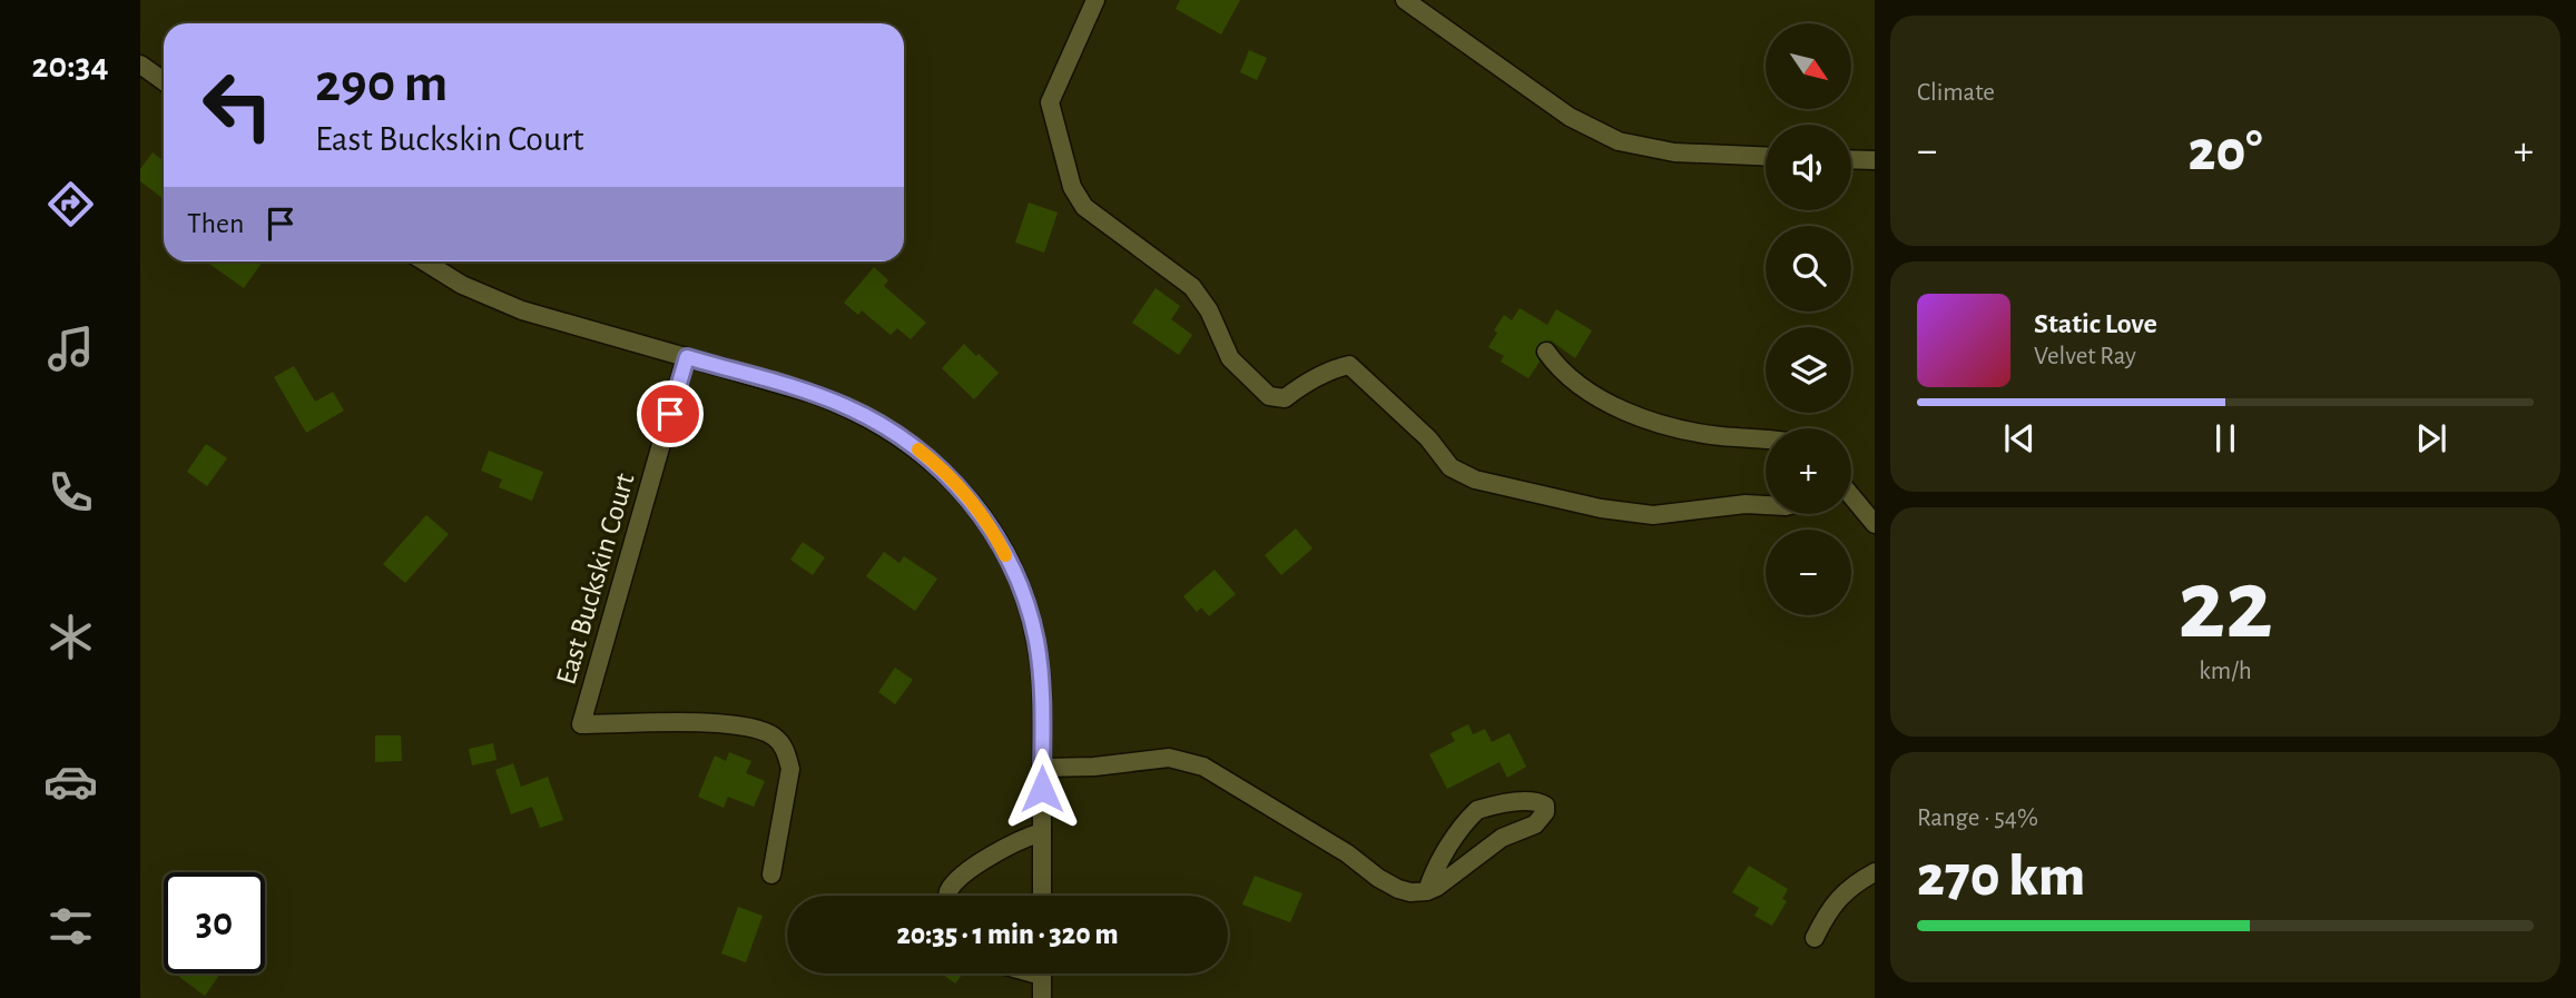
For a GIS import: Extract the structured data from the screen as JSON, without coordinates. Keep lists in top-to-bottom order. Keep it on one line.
{"streets":{"street":["East Buckskin Court"]},"north":"bottom right","page":{"tabs":"20:34","tile":["Climate",["22","km/h"],["Range · 54%","270 km"]],"map_buttons":["+","−"],"turn":["290 m","East Buckskin Court"],"heat":["−","20°","+"],"then":"Then","song":["Static Love","Velvet Ray"],"limit":"30","trip":"20:35 · 1 min · 320 m"}}
